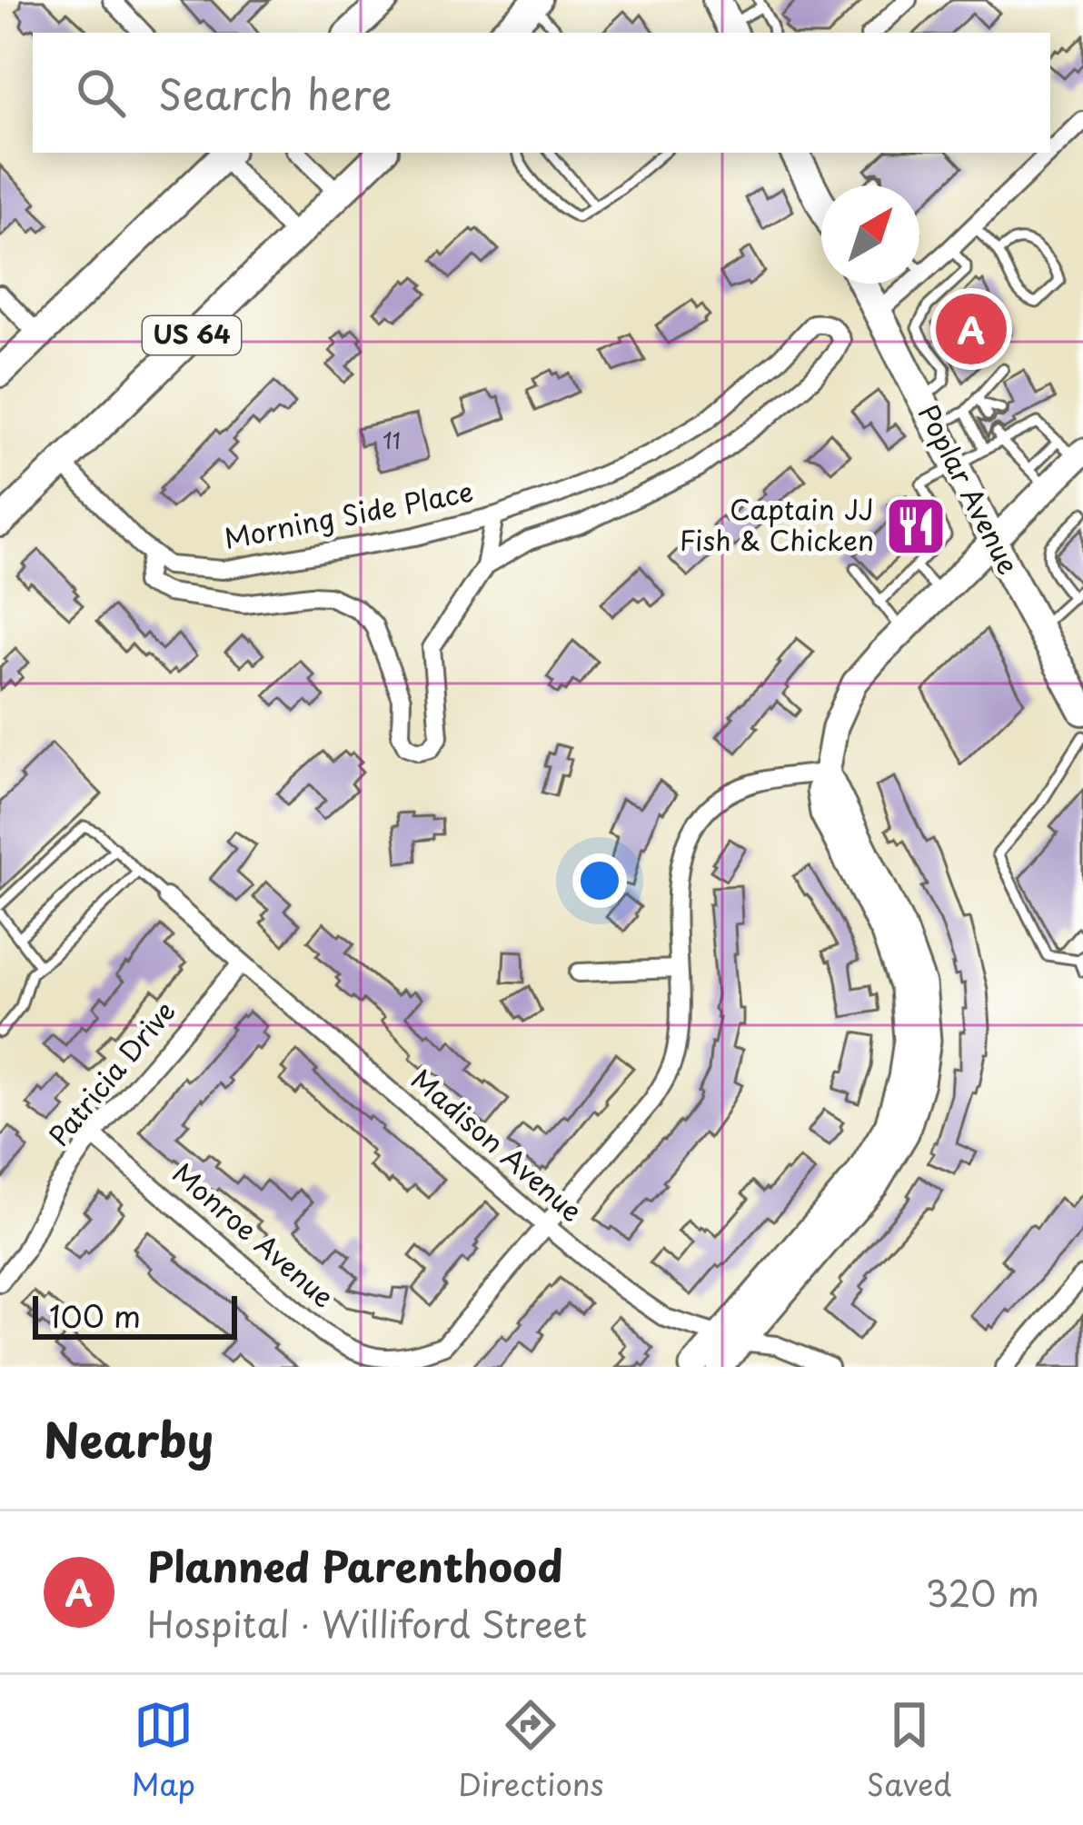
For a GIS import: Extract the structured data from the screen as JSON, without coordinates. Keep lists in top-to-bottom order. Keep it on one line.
{"streets":{"main road":["US 64","Poplar Avenue"],"street":["Morning Side Place","Patricia Drive","Madison Avenue","Monroe Avenue"]},"crossings":[["US 64","Morning Side Place"],["Patricia Drive","Madison Avenue"],["Patricia Drive","Monroe Avenue"],["Madison Avenue","Monroe Avenue"]],"places":{"restaurant":["Captain JJ Fish & Chicken"]},"house_numbers":["11"],"scale_bar":"100 m","north":"top right","page":{"search":"Search here","pins":"A","scale":"100 m","heading":"Nearby","list":[{"mark":"A","name":"Planned Parenthood","note":"Hospital · Williford Street","value":"320 m"}],"nav":["Map","Directions","Saved"]}}
